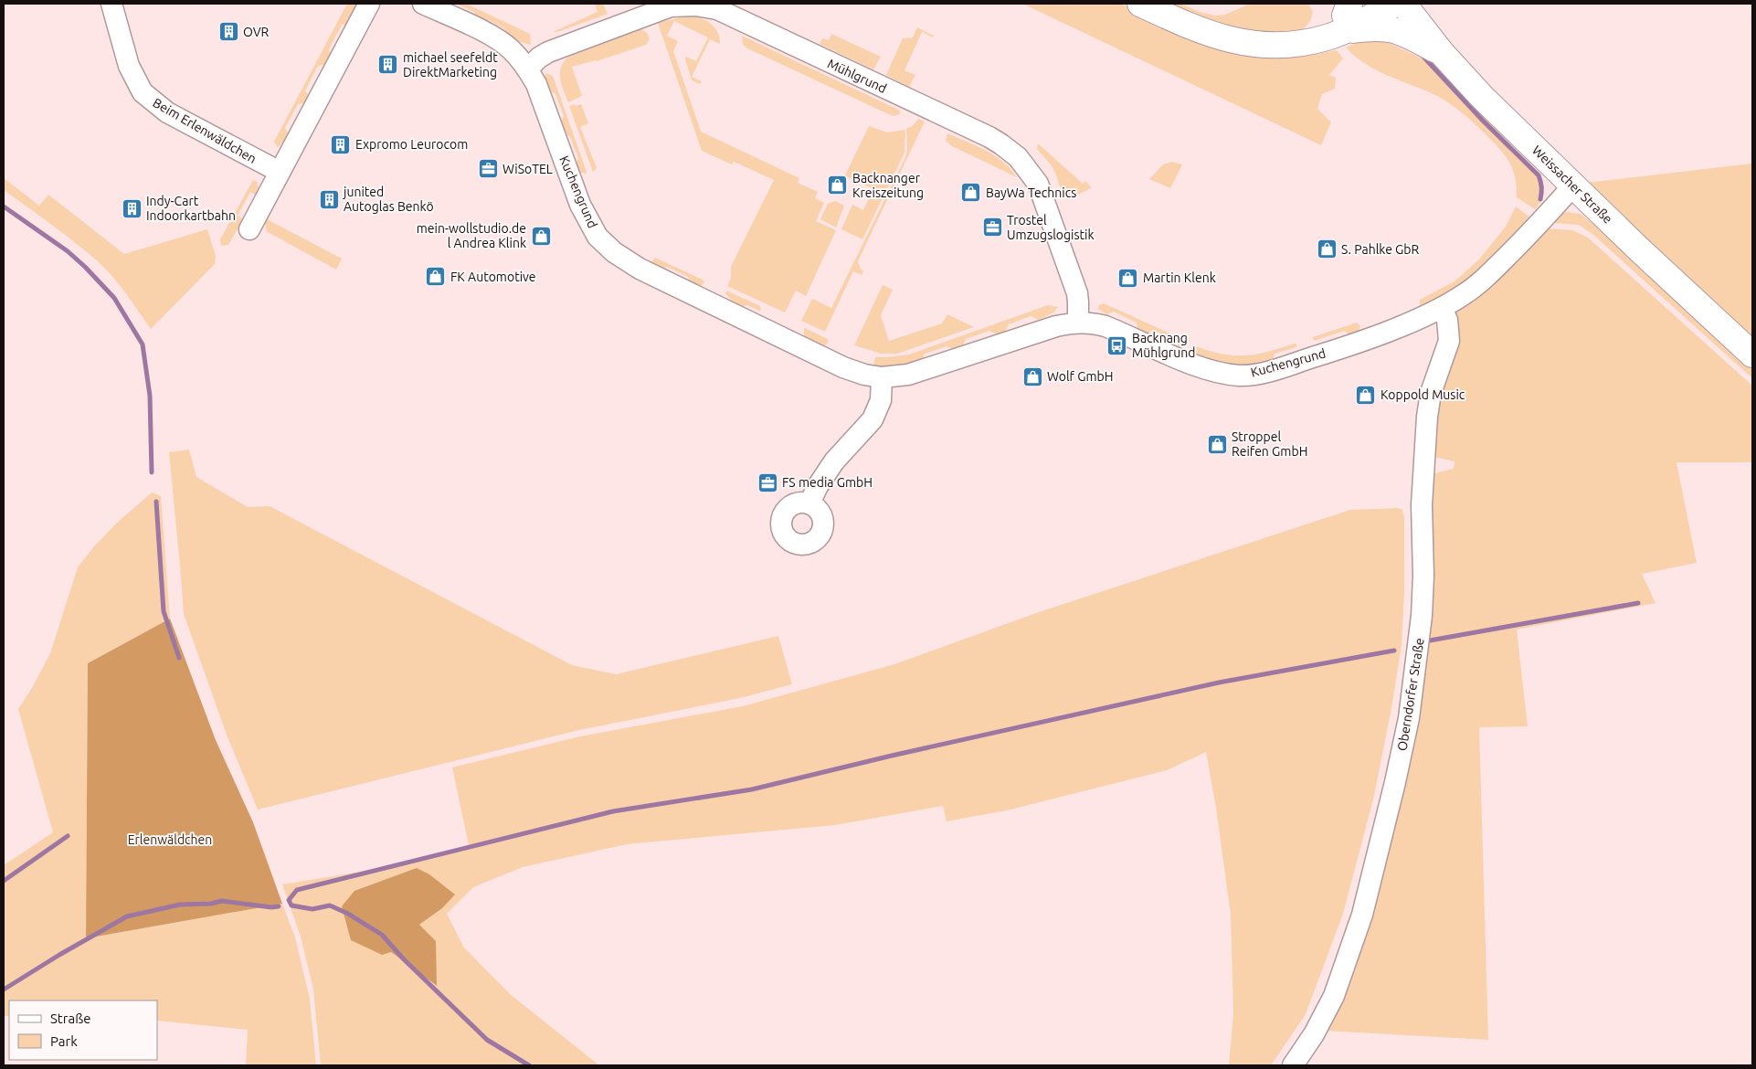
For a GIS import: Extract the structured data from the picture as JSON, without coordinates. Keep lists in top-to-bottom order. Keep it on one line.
{"streets":{"main road":["Weissacher Straße"],"street":["Mühlgrund","Beim Erlenwäldchen","Kuchengrund","Oberndorfer Straße"]},"crossings":[["Mühlgrund","Kuchengrund"],["Weissacher Straße","Kuchengrund"],["Kuchengrund","Oberndorfer Straße"]],"parks":["Erlenwäldchen"],"places":{"building":["OVR","michael seefeldt DirektMarketing","Expromo Leurocom","junited Autoglas Benkö","Indy-Cart Indoorkartbahn"],"office":["WiSoTEL","Trostel Umzugslogistik","FS media GmbH"],"shop":["Backnanger Kreiszeitung","BayWa Technics","mein-wollstudio.de l Andrea Klink","S. Pahlke GbR","FK Automotive","Martin Klenk","Wolf GmbH","Koppold Music","Stroppel Reifen GmbH"],"bus stop":["Backnang Mühlgrund"]},"legend":["Straße","Park"]}
